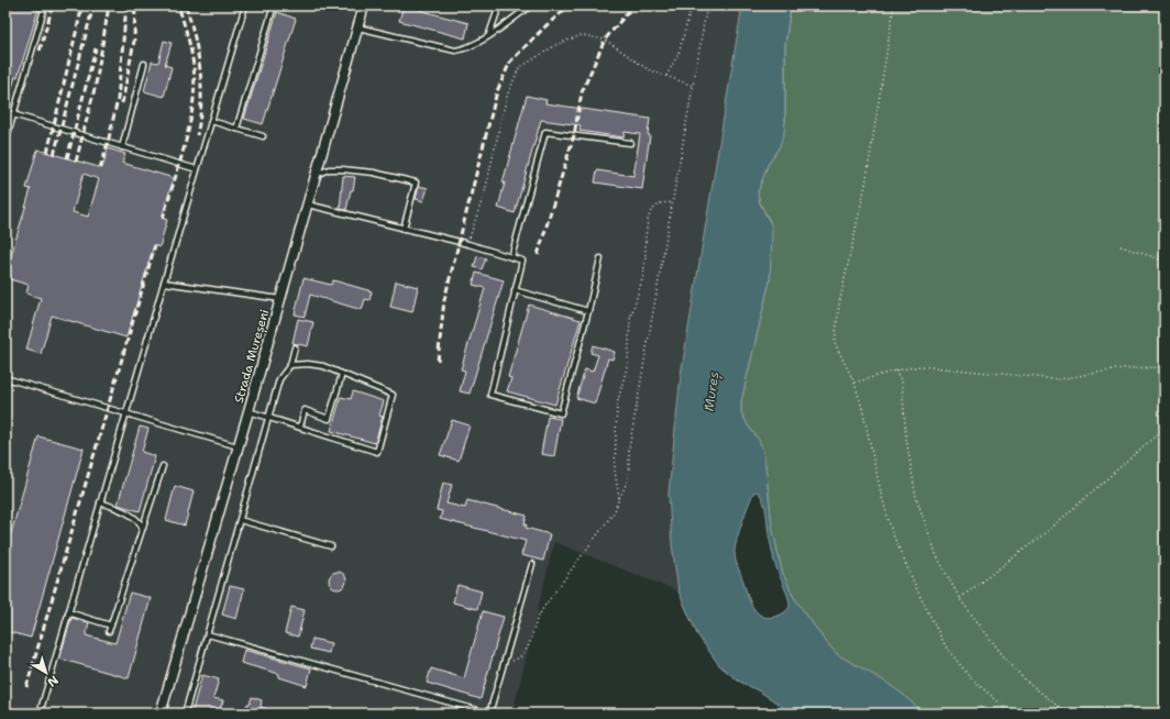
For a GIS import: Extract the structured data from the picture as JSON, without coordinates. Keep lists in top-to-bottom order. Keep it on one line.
{"streets":{"street":["Strada Mureșeni"]},"water":["Mureș"],"north":"bottom right"}
